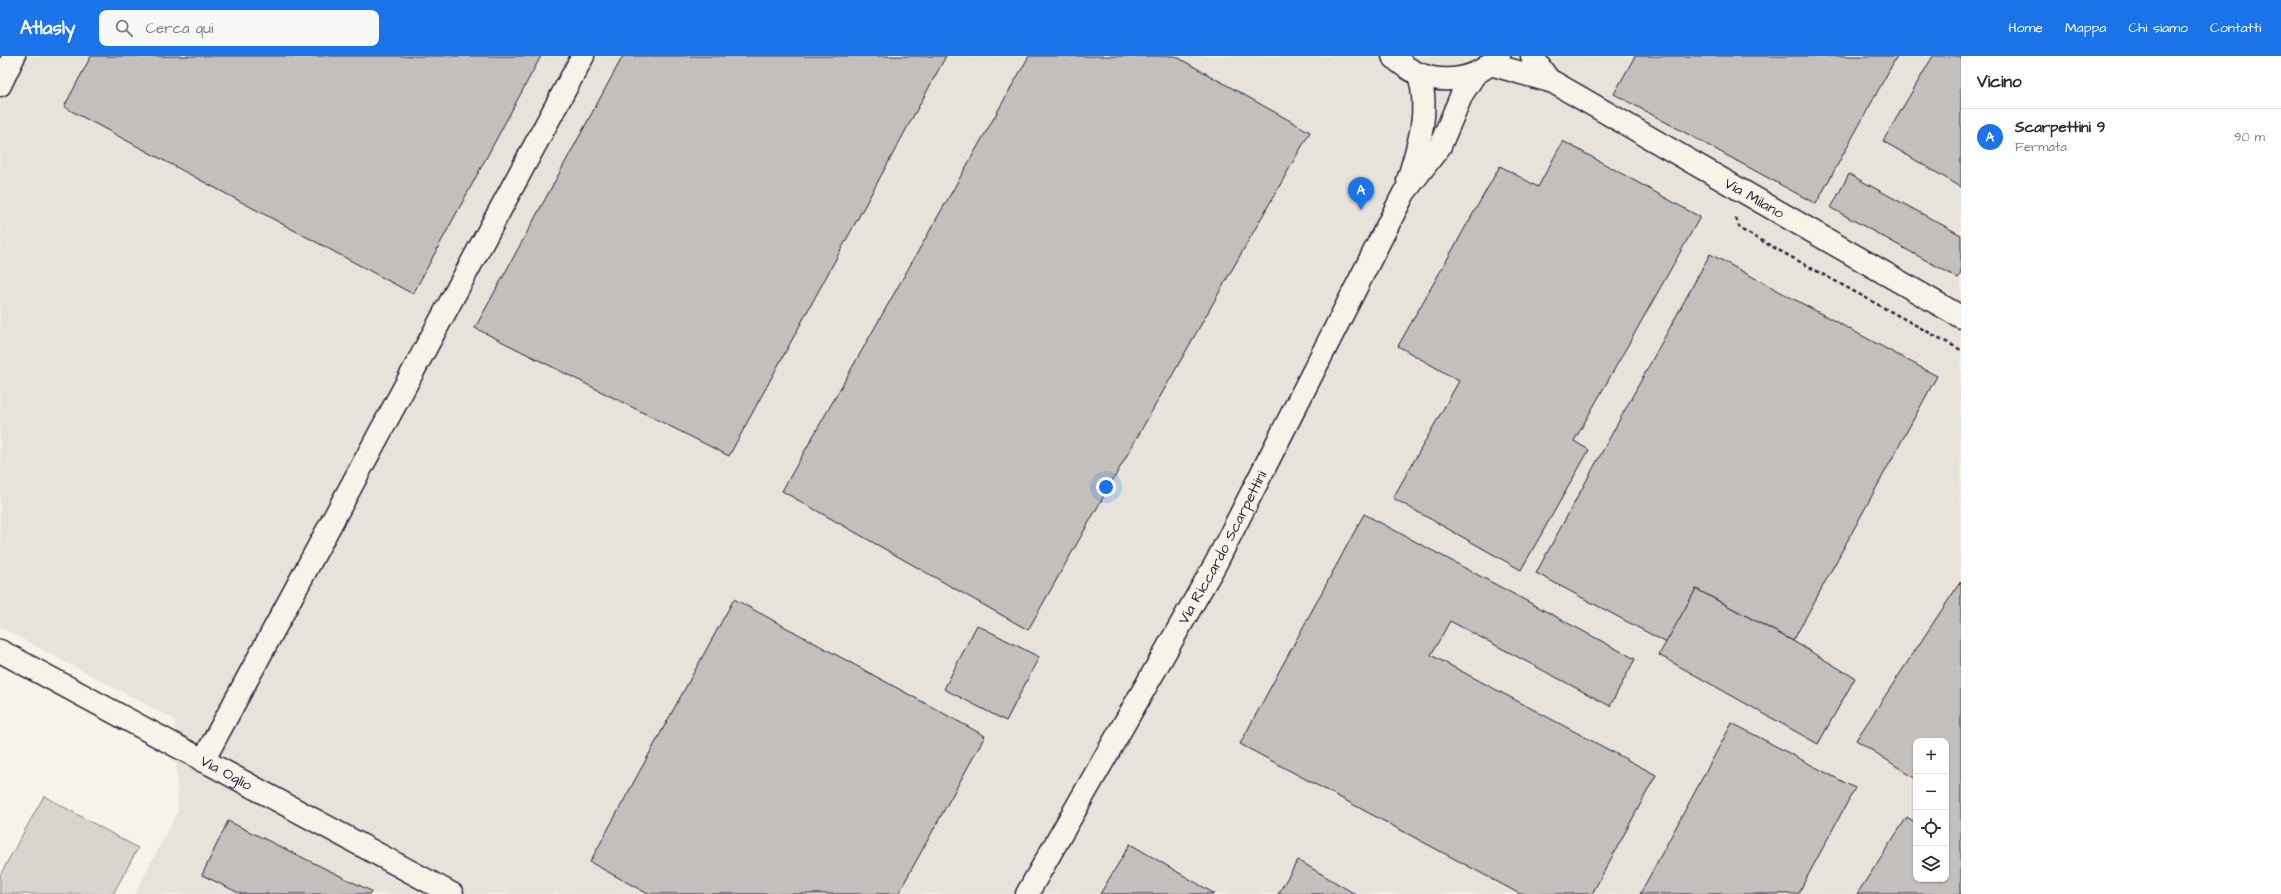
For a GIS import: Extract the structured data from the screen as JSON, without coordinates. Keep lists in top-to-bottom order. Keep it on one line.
{"streets":{"street":["Via Milano","Via Riccardo Scarpettini","Via Oglio"]},"crossings":[["Via Milano","Via Riccardo Scarpettini"]],"page":{"header":"Atlasly","search":"Cerca qui","nav":["Home","Mappa","Chi siamo","Contatti"],"heading":"Vicino","list":[{"mark":"A","name":"Scarpettini 9","note":"Fermata","value":"90 m"}],"pins":"A","map_buttons":["+","−"]}}
